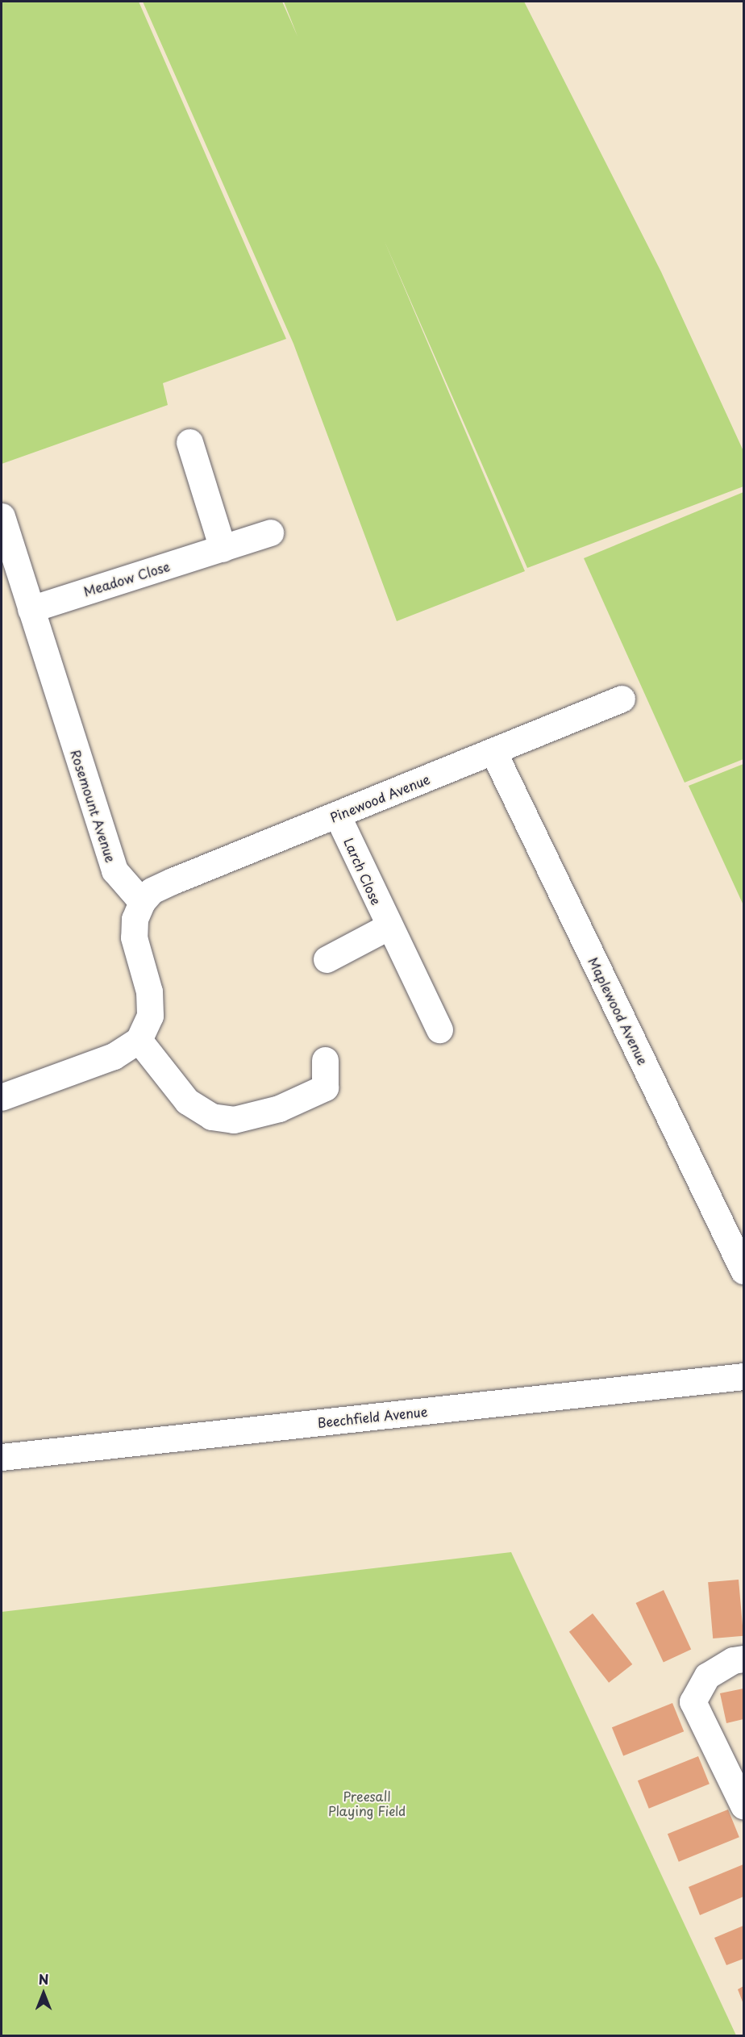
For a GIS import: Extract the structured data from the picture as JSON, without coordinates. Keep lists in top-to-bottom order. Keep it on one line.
{"streets":{"street":["Meadow Close","Pinewood Avenue","Rosemount Avenue","Larch Close","Maplewood Avenue","Beechfield Avenue"]},"crossings":[["Meadow Close","Rosemount Avenue"],["Pinewood Avenue","Rosemount Avenue"],["Pinewood Avenue","Larch Close"],["Pinewood Avenue","Maplewood Avenue"]],"parks":["Preesall Playing Field"],"north":"top"}
